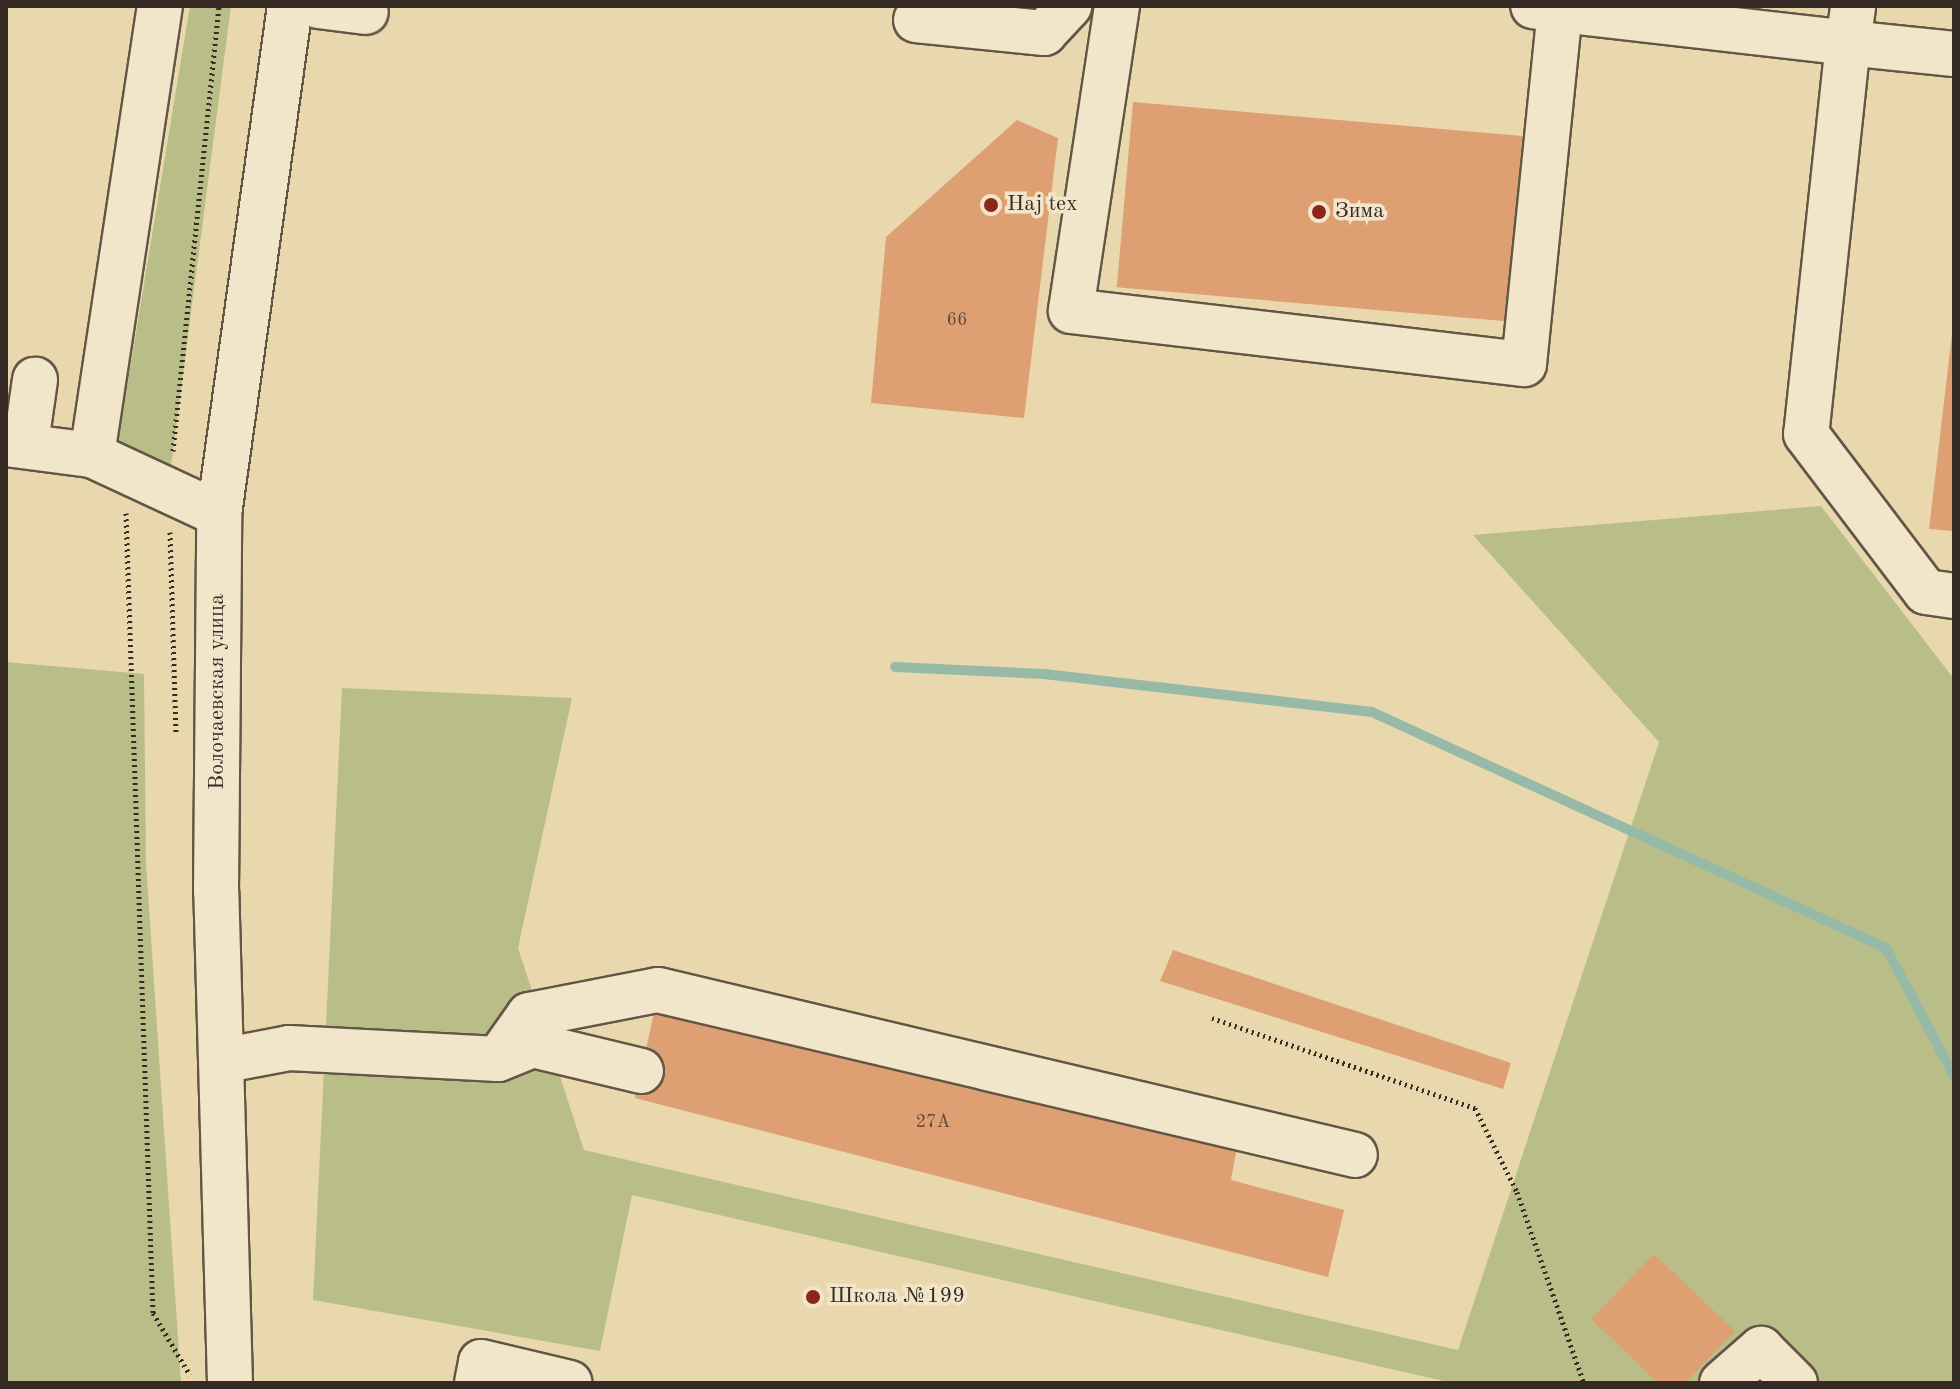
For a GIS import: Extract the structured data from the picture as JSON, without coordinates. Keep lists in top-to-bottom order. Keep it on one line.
{"streets":{"street":["Волочаевская улица"]},"places":["Haj tex","Зима","Школа №199"],"house_numbers":["66","27А"]}
